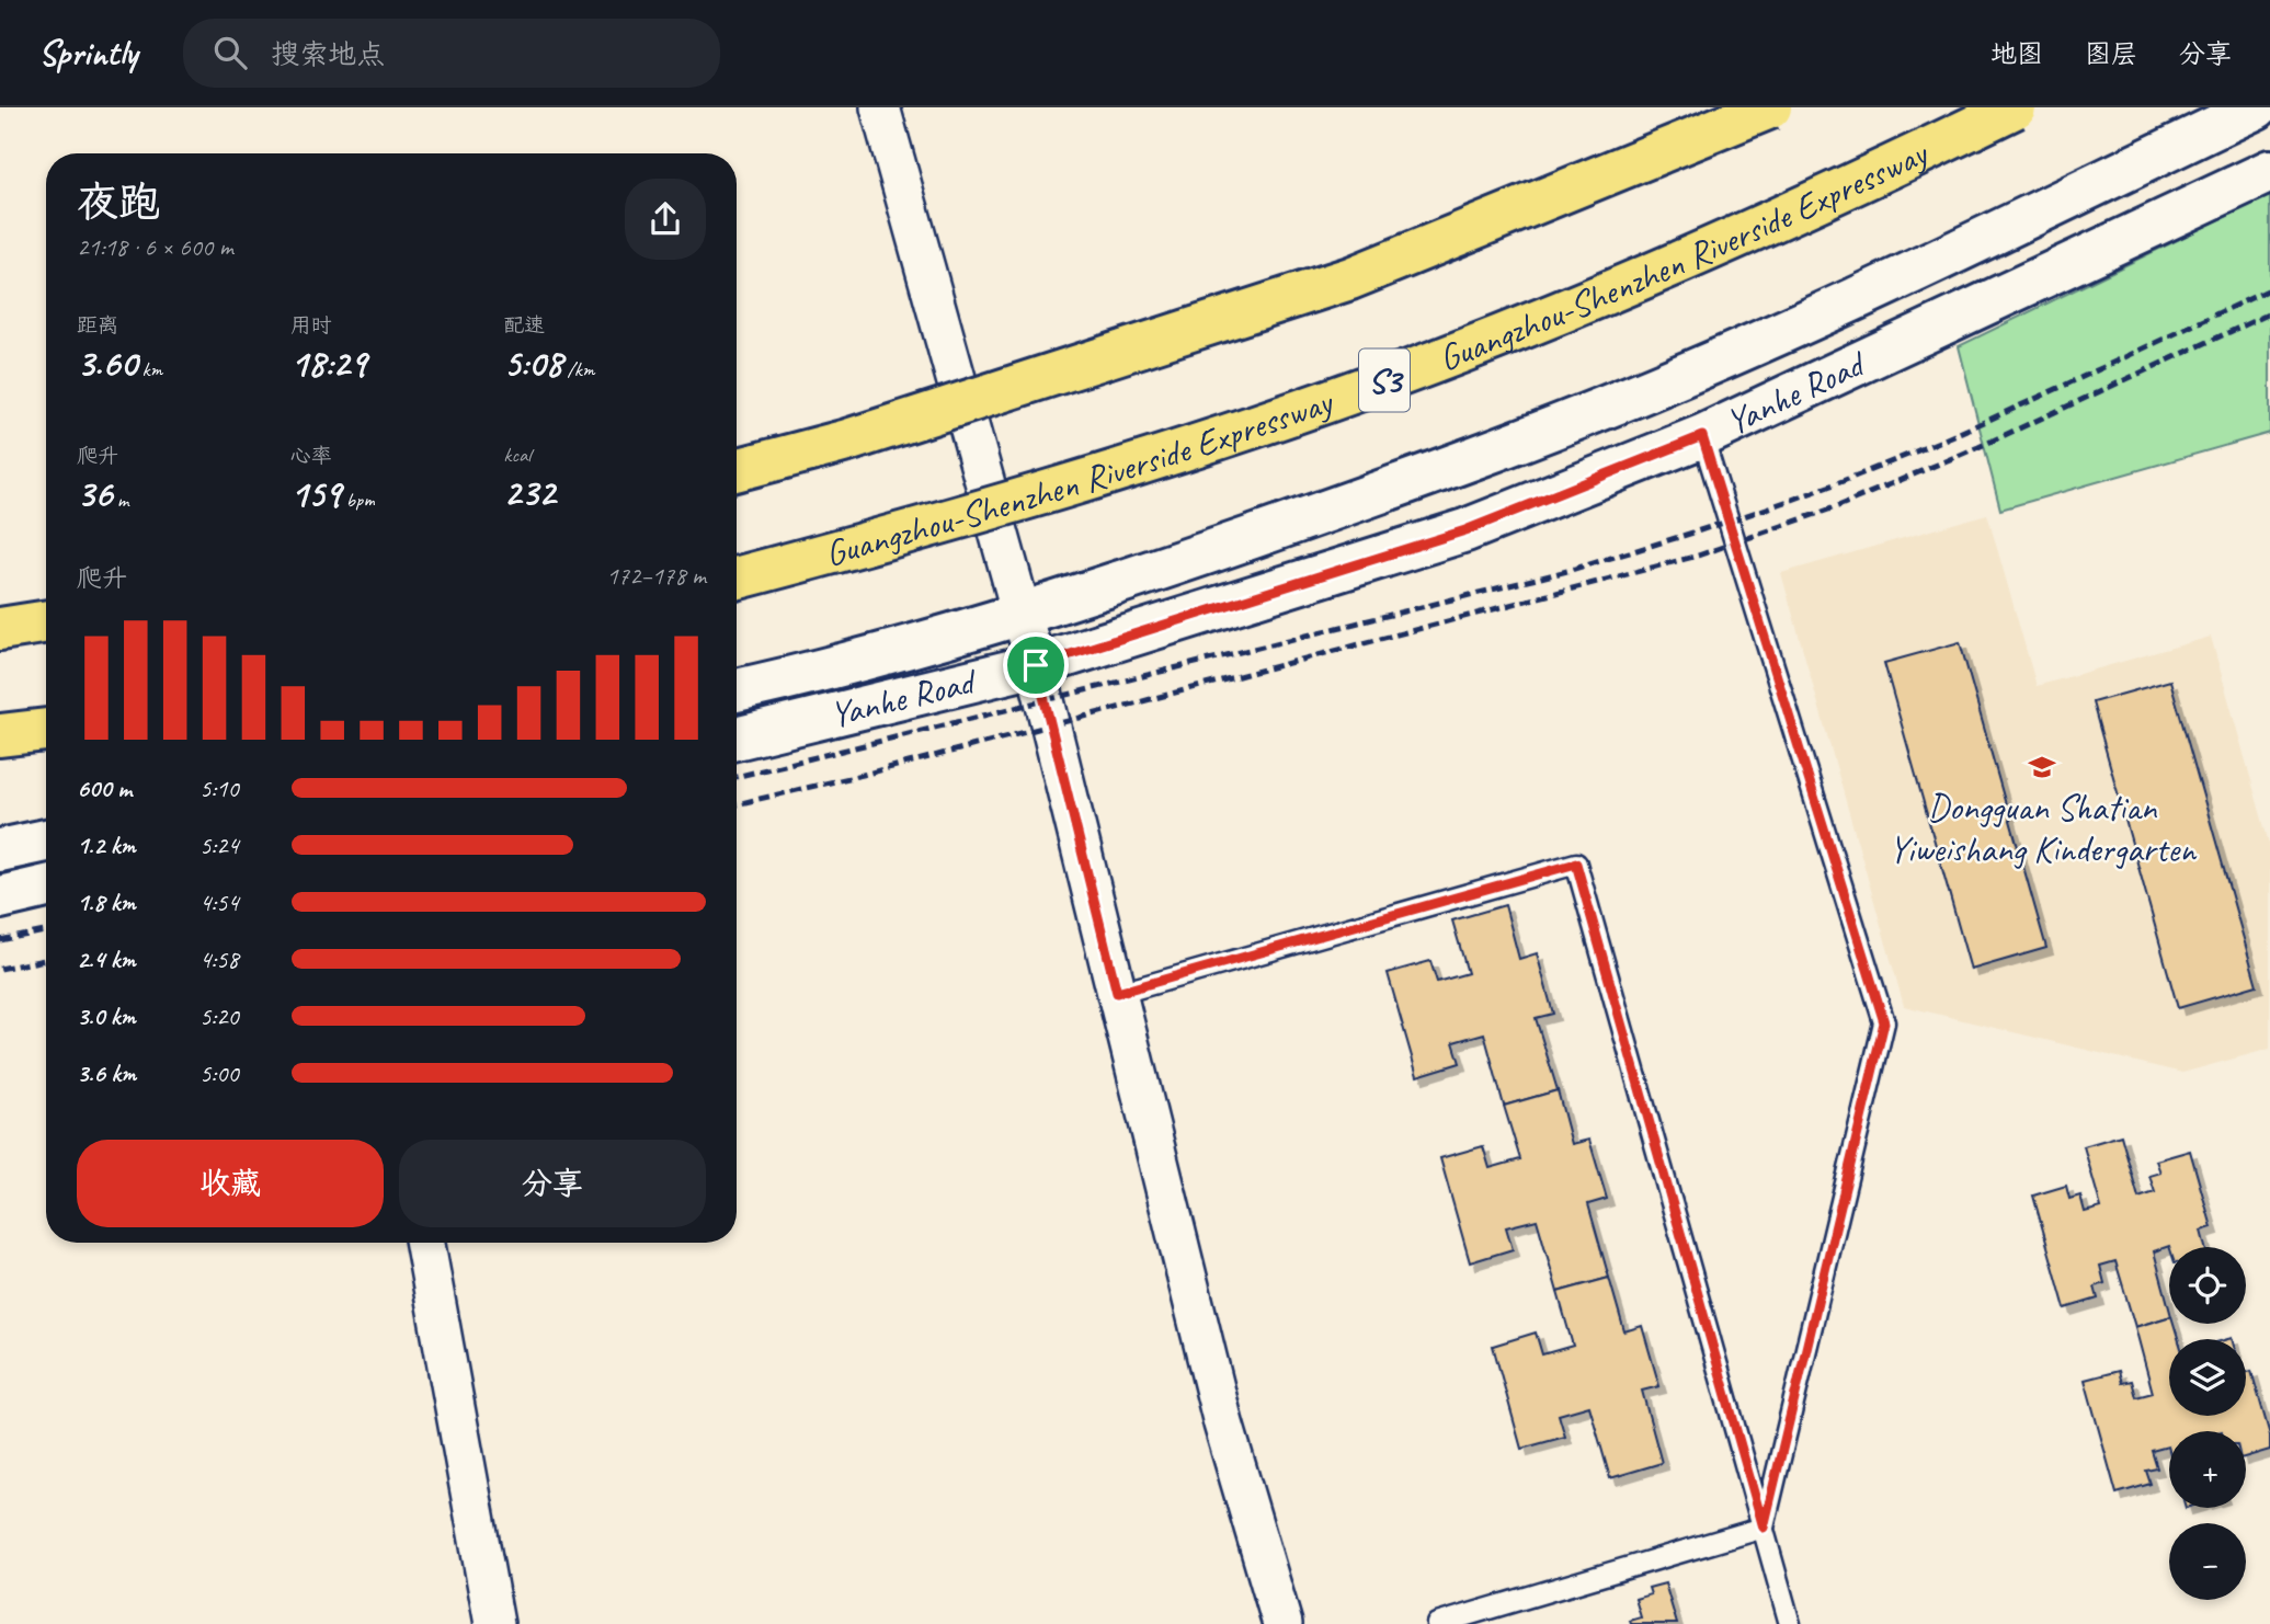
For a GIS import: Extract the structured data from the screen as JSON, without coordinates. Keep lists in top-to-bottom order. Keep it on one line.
{"streets":{"highway":["Guangzhou-Shenzhen Riverside Expressway","S3"],"street":["Yanhe Road"]},"places":{"school or university":["Dongguan Shatian Yiweishang Kindergarten"]},"page":{"header":"Sprintly","search":"搜索地点","nav":["地图","图层","分享"],"heading":["夜跑","21:18 · 6 × 600 m"],"stats":[["距离","3.60 km"],["用时","18:29"],["配速","5:08 /km"],["爬升","36 m"],["心率","159 bpm"],["kcal","232"]],"chart":["爬升","172–178 m"],"list":[{"name":"600 m","note":"5:10"},{"name":"1.2 km","note":"5:24"},{"name":"1.8 km","note":"4:54"},{"name":"2.4 km","note":"4:58"},{"name":"3.0 km","note":"5:20"},{"name":"3.6 km","note":"5:00"}],"buttons":["收藏","分享"],"map_buttons":["+","−"]}}
